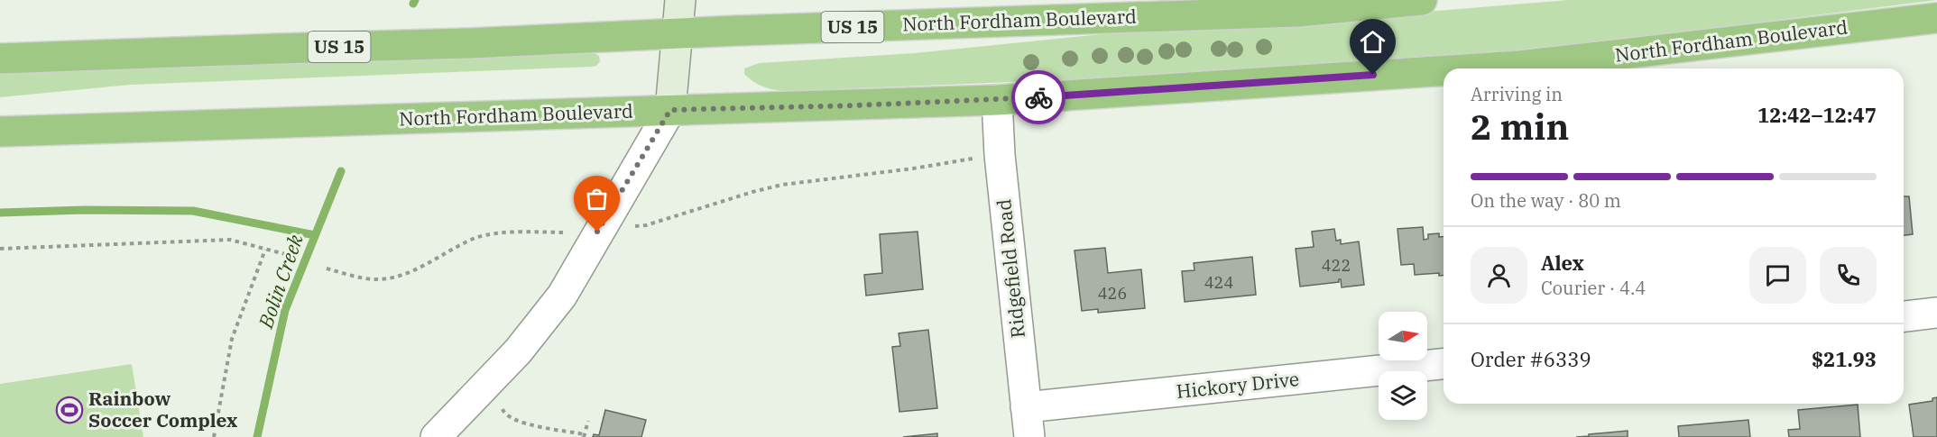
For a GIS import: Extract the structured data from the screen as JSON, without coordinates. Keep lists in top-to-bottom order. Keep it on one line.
{"streets":{"highway":["North Fordham Boulevard","US 15"],"street":["Ridgefield Road","Hickory Drive"]},"crossings":[["North Fordham Boulevard","Ridgefield Road"],["Ridgefield Road","Hickory Drive"]],"water":["Bolin Creek"],"places":{"sports":["Rainbow Soccer Complex"]},"house_numbers":["422","424","426"],"north":"right","page":{"heading":["2 min","Arriving in","12:42–12:47"],"panel":["Alex","Courier · 4.4","Order #6339","$21.93"],"bar":"On the way · 80 m"}}
